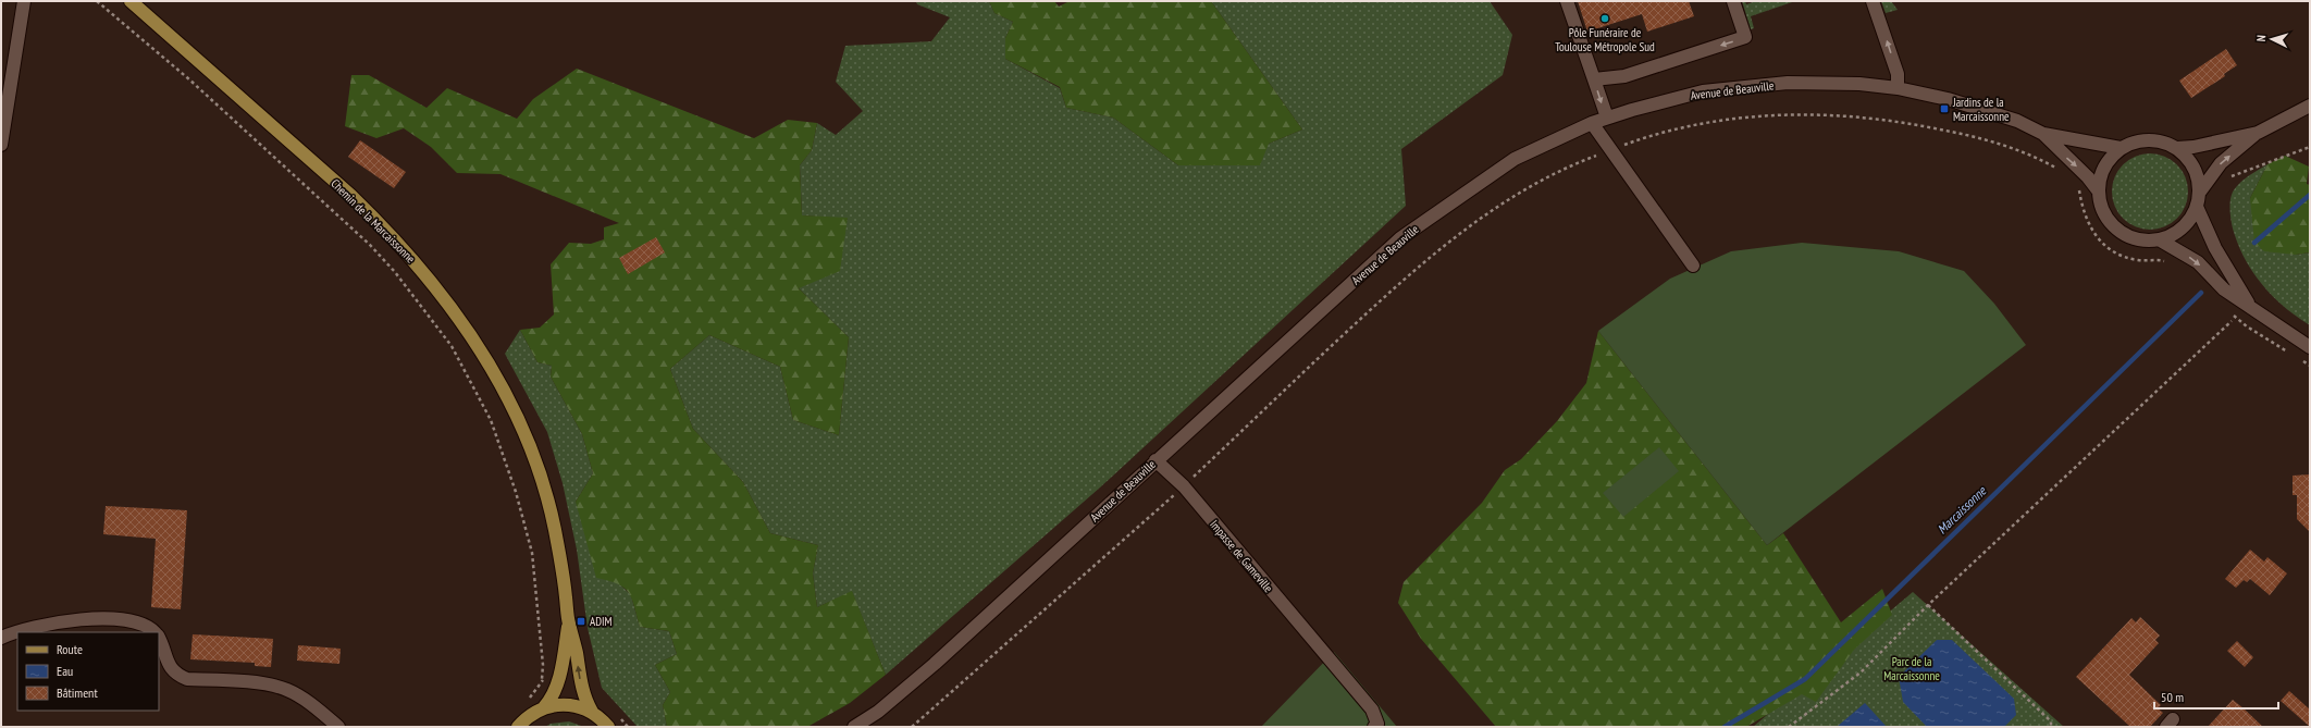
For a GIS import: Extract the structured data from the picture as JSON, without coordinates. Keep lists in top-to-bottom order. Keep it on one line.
{"streets":{"main road":["Chemin de la Marcaissonne"],"street":["Avenue de Beauville","Impasse de Gameville"]},"crossings":[["Avenue de Beauville","Impasse de Gameville"]],"water":["Marcaissonne"],"parks":["Parc de la Marcaissonne"],"places":{"other":["Pôle Funéraire de Toulouse Métropole Sud"],"transit":["Jardins de la Marcaissonne","ADIM"]},"legend":["Route","Eau","Bâtiment"],"scale_bar":"50 m","north":"left"}
